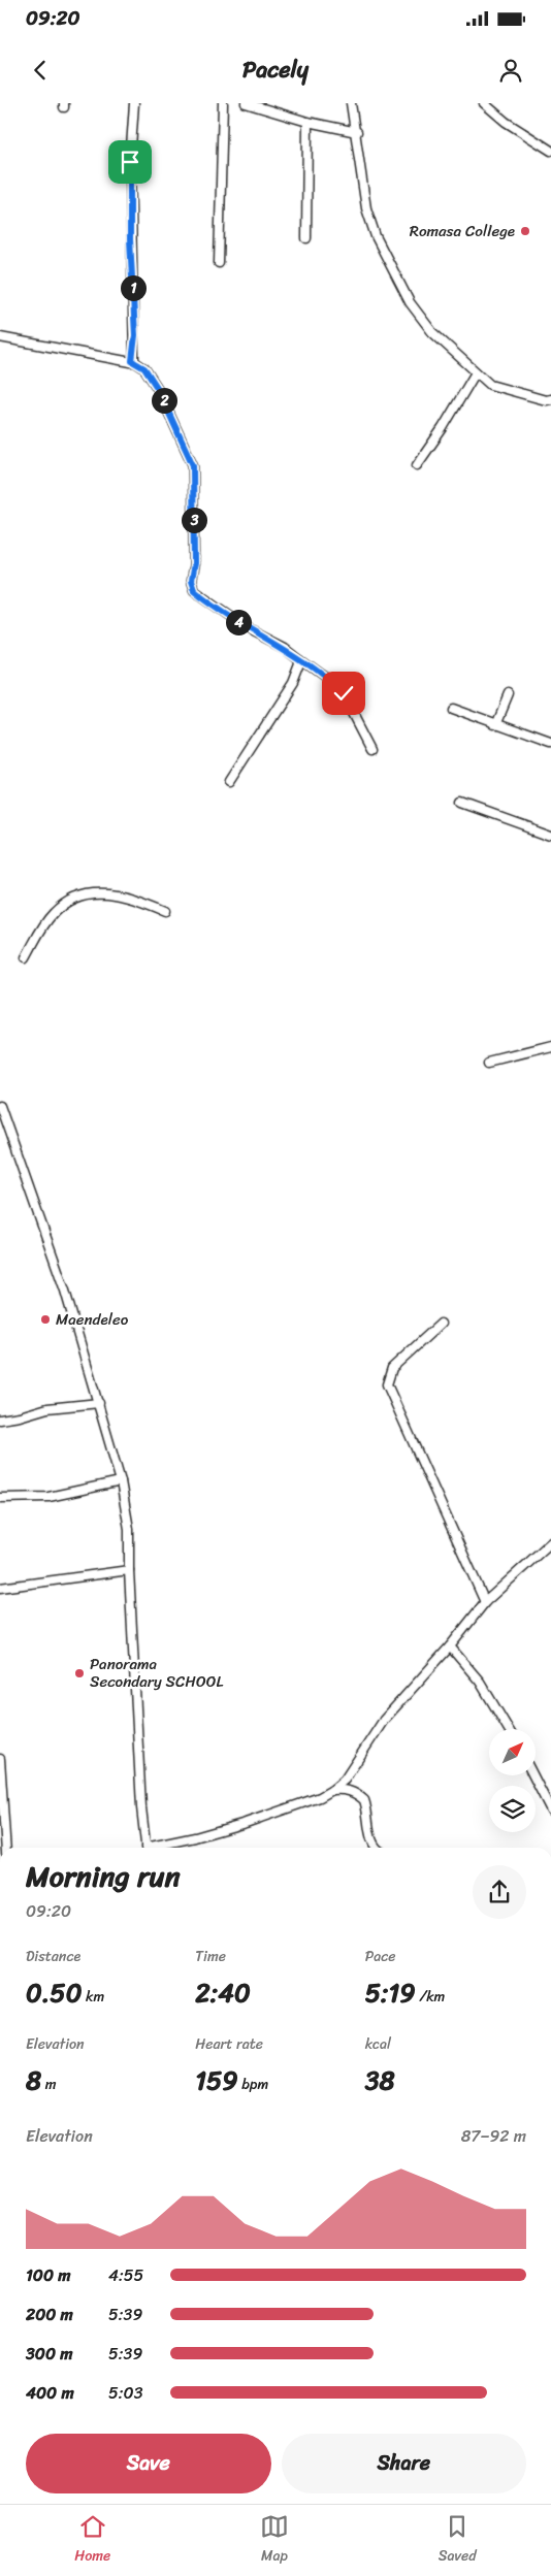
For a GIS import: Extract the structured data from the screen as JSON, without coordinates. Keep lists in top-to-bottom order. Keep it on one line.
{"places":["Romasa College","Maendeleo","Panorama Secondary SCHOOL"],"north":"top right","page":{"status":"09:20","header":"Pacely","pins":["1","2","3","4"],"heading":["Morning run","09:20"],"stats":[["Distance","0.50 km"],["Time","2:40"],["Pace","5:19 /km"],["Elevation","8 m"],["Heart rate","159 bpm"],["kcal","38"]],"chart":["Elevation","87–92 m"],"list":[{"name":"100 m","note":"4:55"},{"name":"200 m","note":"5:39"},{"name":"300 m","note":"5:39"},{"name":"400 m","note":"5:03"}],"buttons":["Save","Share"],"tabs":["Home","Map","Saved"]}}
